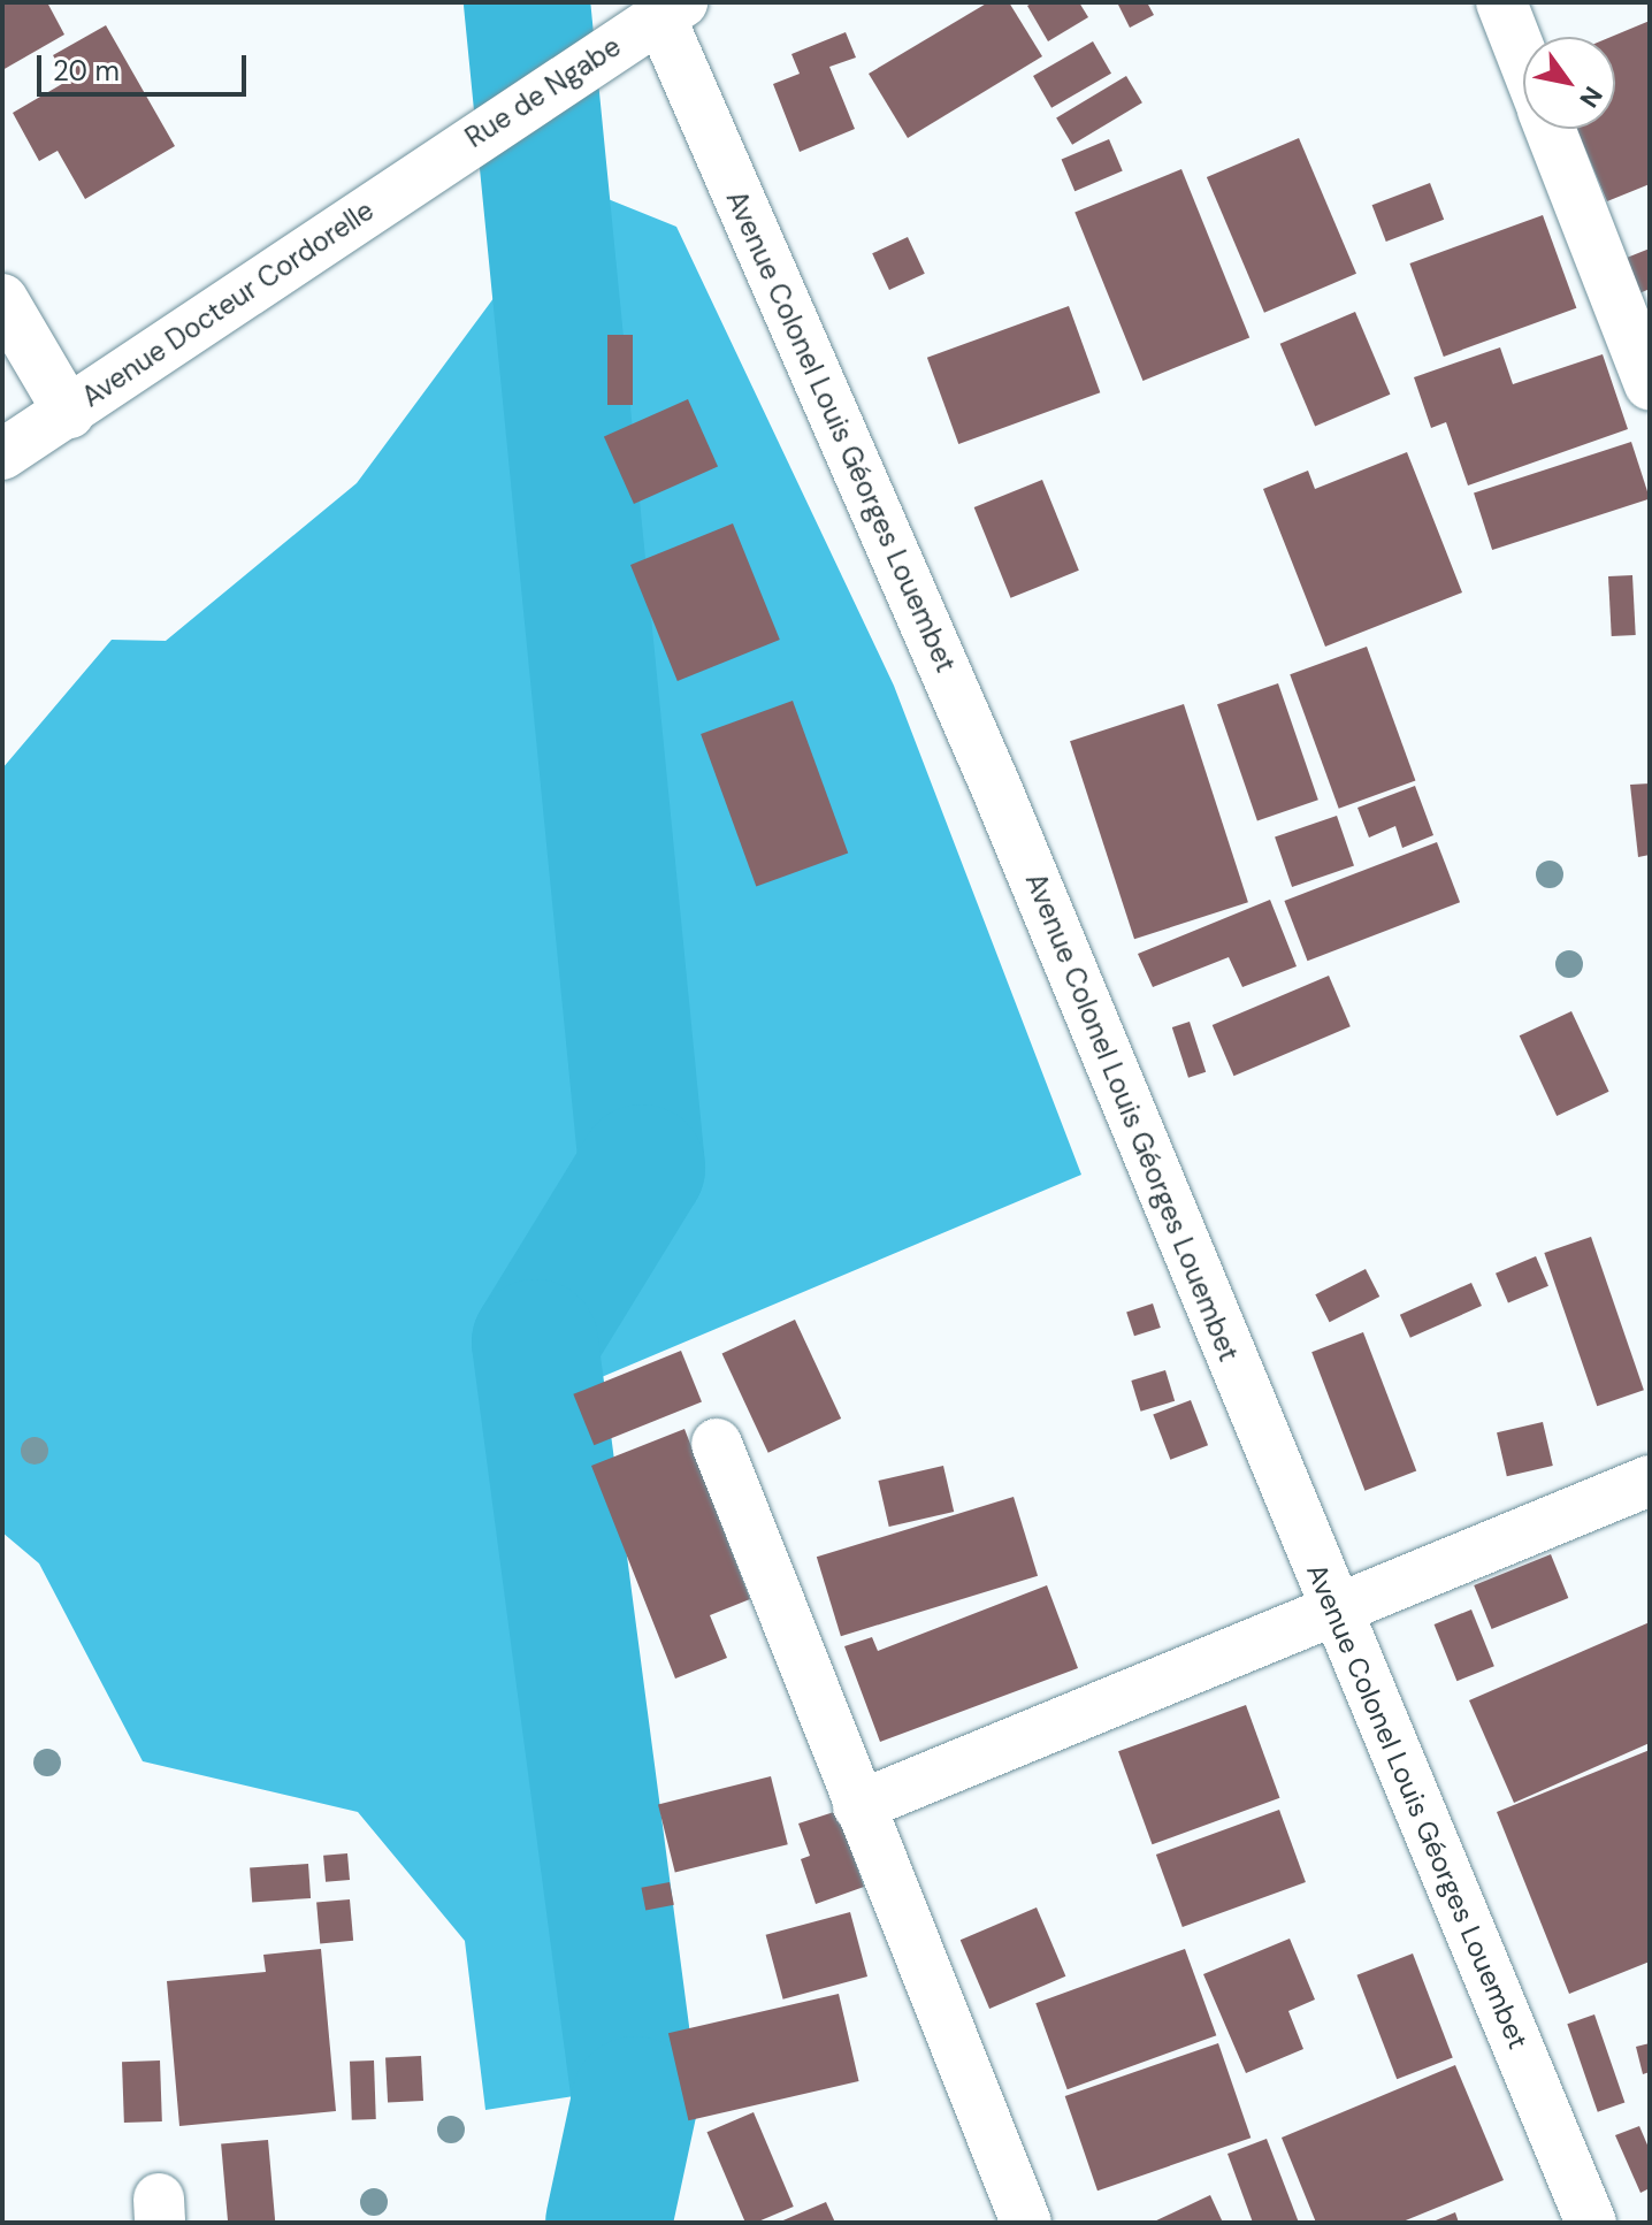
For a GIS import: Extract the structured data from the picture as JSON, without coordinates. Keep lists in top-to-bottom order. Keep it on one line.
{"streets":{"street":["Rue de Ngabe","Avenue Docteur Cordorelle","Avenue Colonel Louis Géorges Louembet"]},"crossings":[["Rue de Ngabe","Avenue Docteur Cordorelle"],["Rue de Ngabe","Avenue Colonel Louis Géorges Louembet"]],"scale_bar":"20 m","north":"bottom right"}
